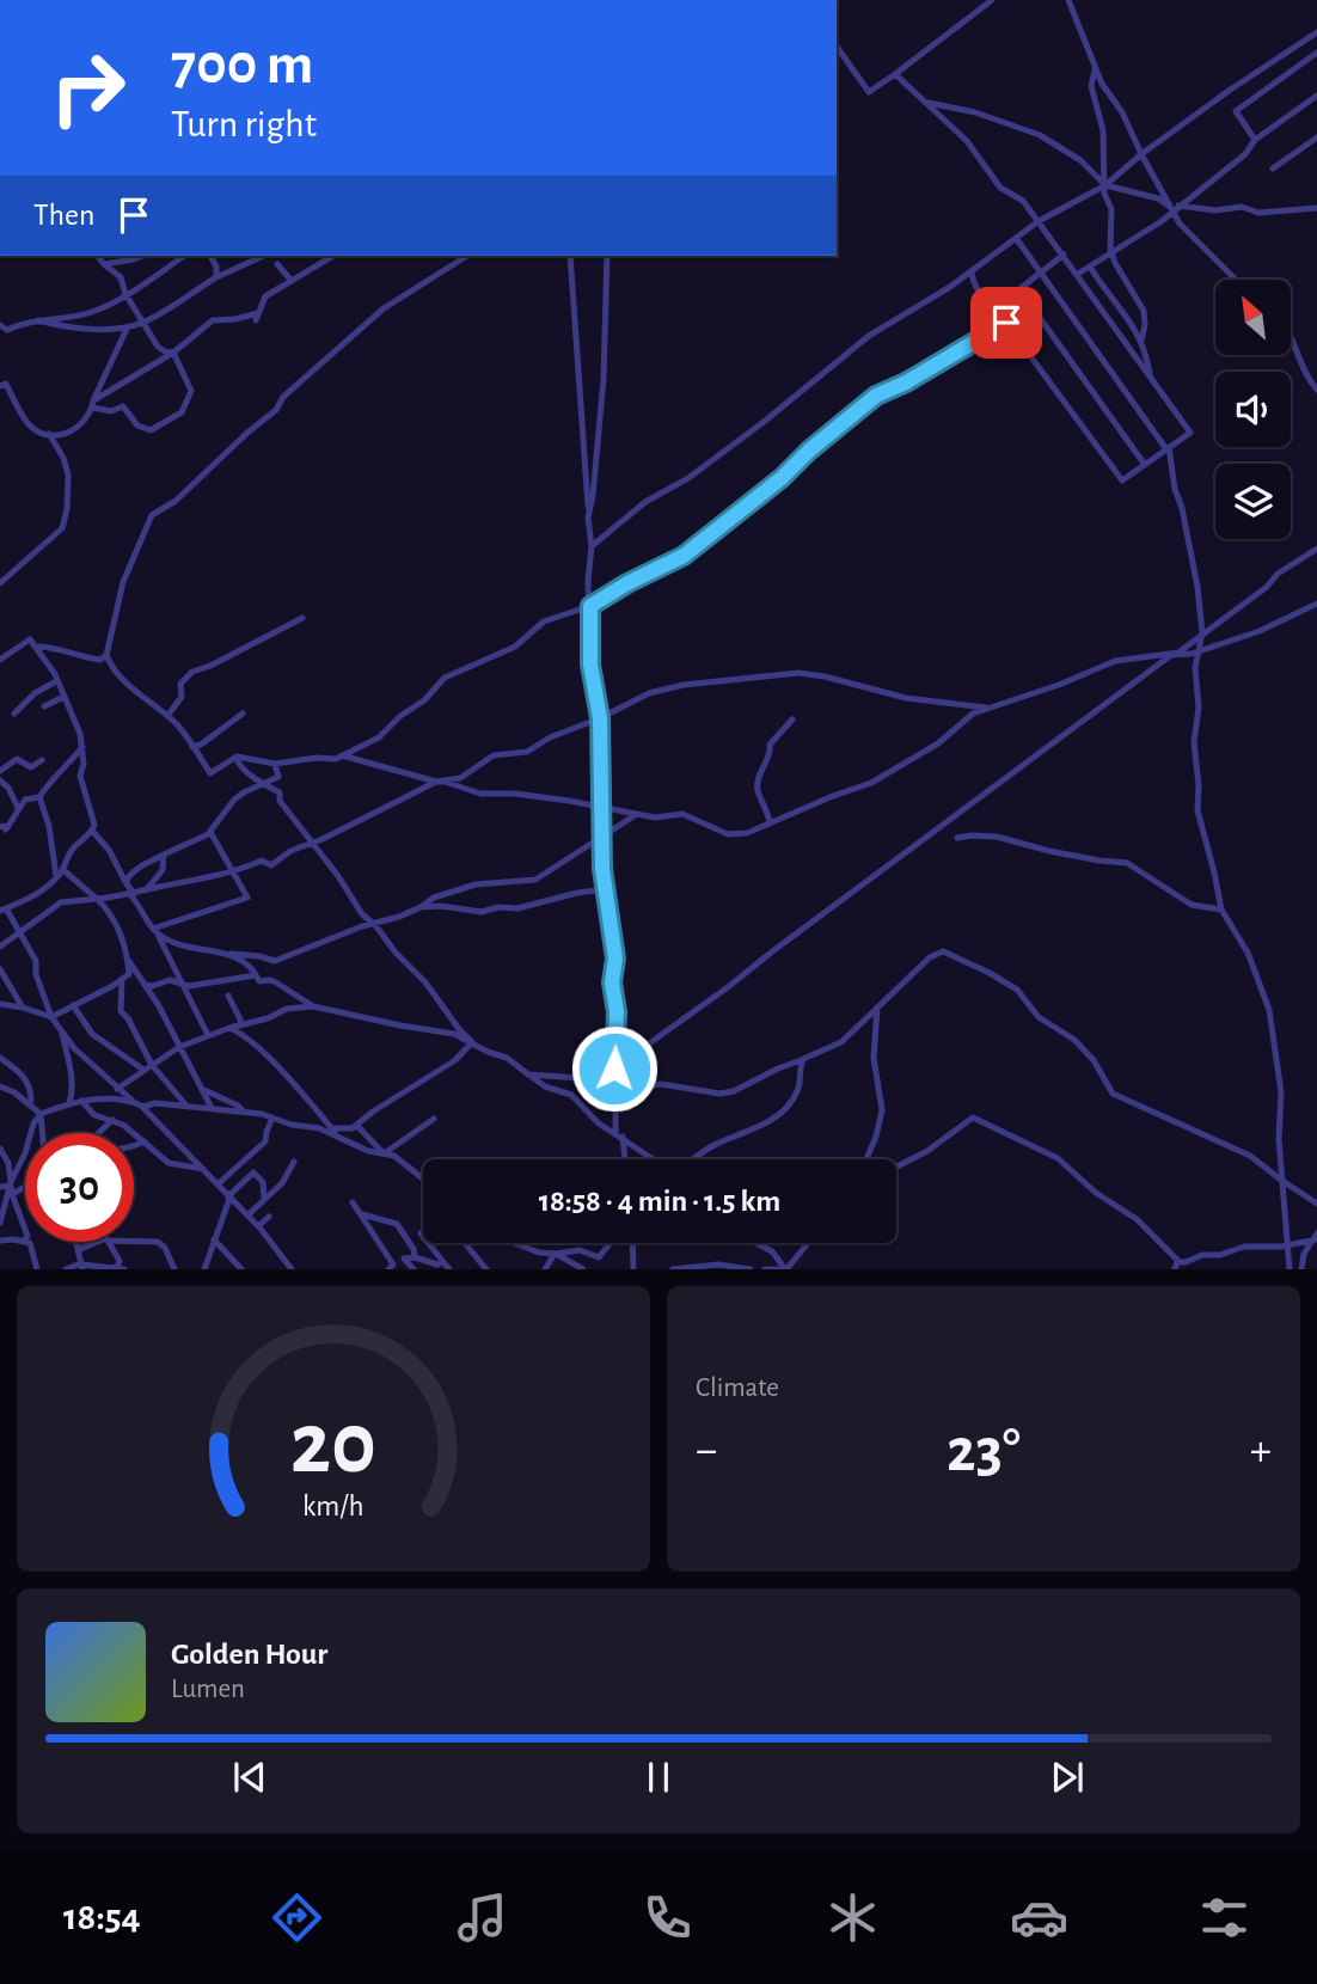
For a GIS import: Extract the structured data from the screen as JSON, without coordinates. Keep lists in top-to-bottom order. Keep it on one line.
{"north":"top left","page":{"turn":["700 m","Turn right"],"then":"Then","limit":"30","trip":"18:58 · 4 min · 1.5 km","tile":"Climate","heat":["−","23°","+"],"song":["Golden Hour","Lumen"],"tabs":"18:54","gauge":["20","km/h"]}}
